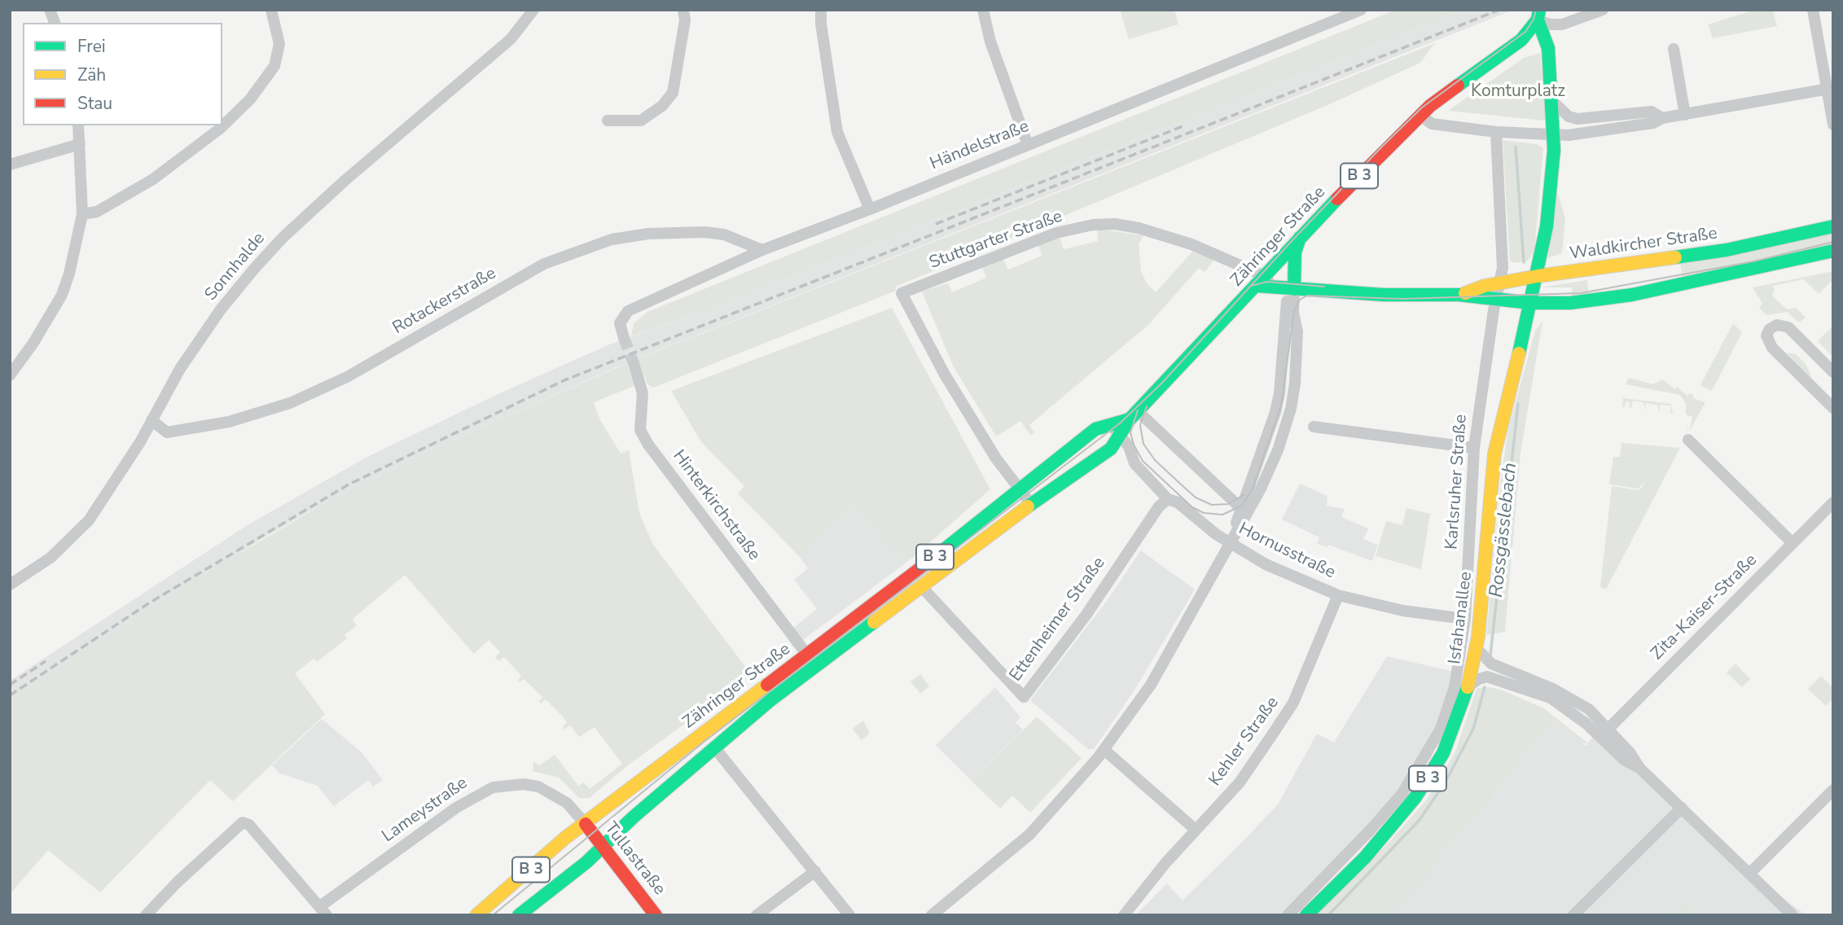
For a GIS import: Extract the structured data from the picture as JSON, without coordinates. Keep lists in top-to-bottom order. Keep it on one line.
{"streets":{"main road":["B 3","Zähringer Straße","Waldkircher Straße","Isfahanallee","Tullastraße"],"street":["Händelstraße","Stuttgarter Straße","Sonnhalde","Rotackerstraße","Karlsruher Straße","Hinterkirchstraße","Hornusstraße","Zita-Kaiser-Straße","Ettenheimer Straße","Kehler Straße","Lameystraße"]},"crossings":[["Händelstraße","Rotackerstraße"],["B 3","Zähringer Straße"],["B 3","Waldkircher Straße"],["B 3","Isfahanallee"],["Zähringer Straße","Stuttgarter Straße"],["Zähringer Straße","Waldkircher Straße"],["Zähringer Straße","Hinterkirchstraße"],["Zähringer Straße","Hornusstraße"],["Zähringer Straße","Ettenheimer Straße"],["Zähringer Straße","Lameystraße"],["Zähringer Straße","Tullastraße"],["Stuttgarter Straße","Waldkircher Straße"],["Waldkircher Straße","Karlsruher Straße"],["Waldkircher Straße","Isfahanallee"],["Sonnhalde","Rotackerstraße"],["Karlsruher Straße","Hornusstraße"],["Hornusstraße","Ettenheimer Straße"],["Hornusstraße","Kehler Straße"],["Lameystraße","Tullastraße"]],"water":["Rossgässlebach"],"parks":["Komturplatz"],"legend":["Frei","Zäh","Stau"]}
